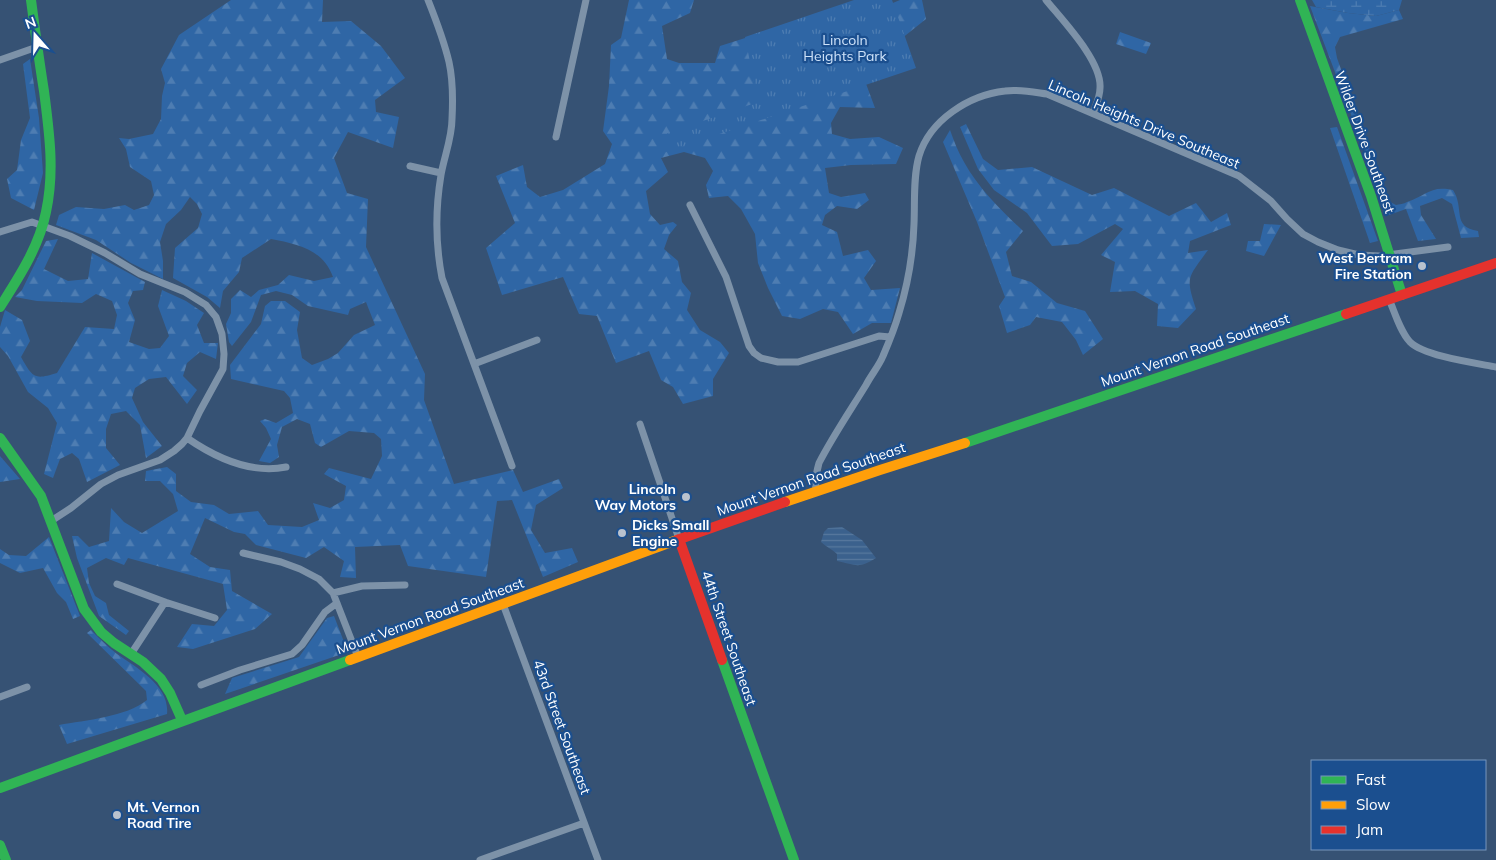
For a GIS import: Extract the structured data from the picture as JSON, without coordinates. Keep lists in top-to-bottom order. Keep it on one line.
{"streets":{"main road":["Wilder Drive Southeast","Mount Vernon Road Southeast","44th Street Southeast"],"street":["Lincoln Heights Drive Southeast","43rd Street Southeast"]},"crossings":[["Lincoln Heights Drive Southeast","Wilder Drive Southeast"],["Lincoln Heights Drive Southeast","Mount Vernon Road Southeast"],["Wilder Drive Southeast","Mount Vernon Road Southeast"],["Mount Vernon Road Southeast","44th Street Southeast"],["Mount Vernon Road Southeast","43rd Street Southeast"]],"parks":["Lincoln Heights Park"],"places":["West Bertram Fire Station","Lincoln Way Motors","Dicks Small Engine","Mt. Vernon Road Tire"],"legend":["Fast","Slow","Jam"],"north":"top"}
